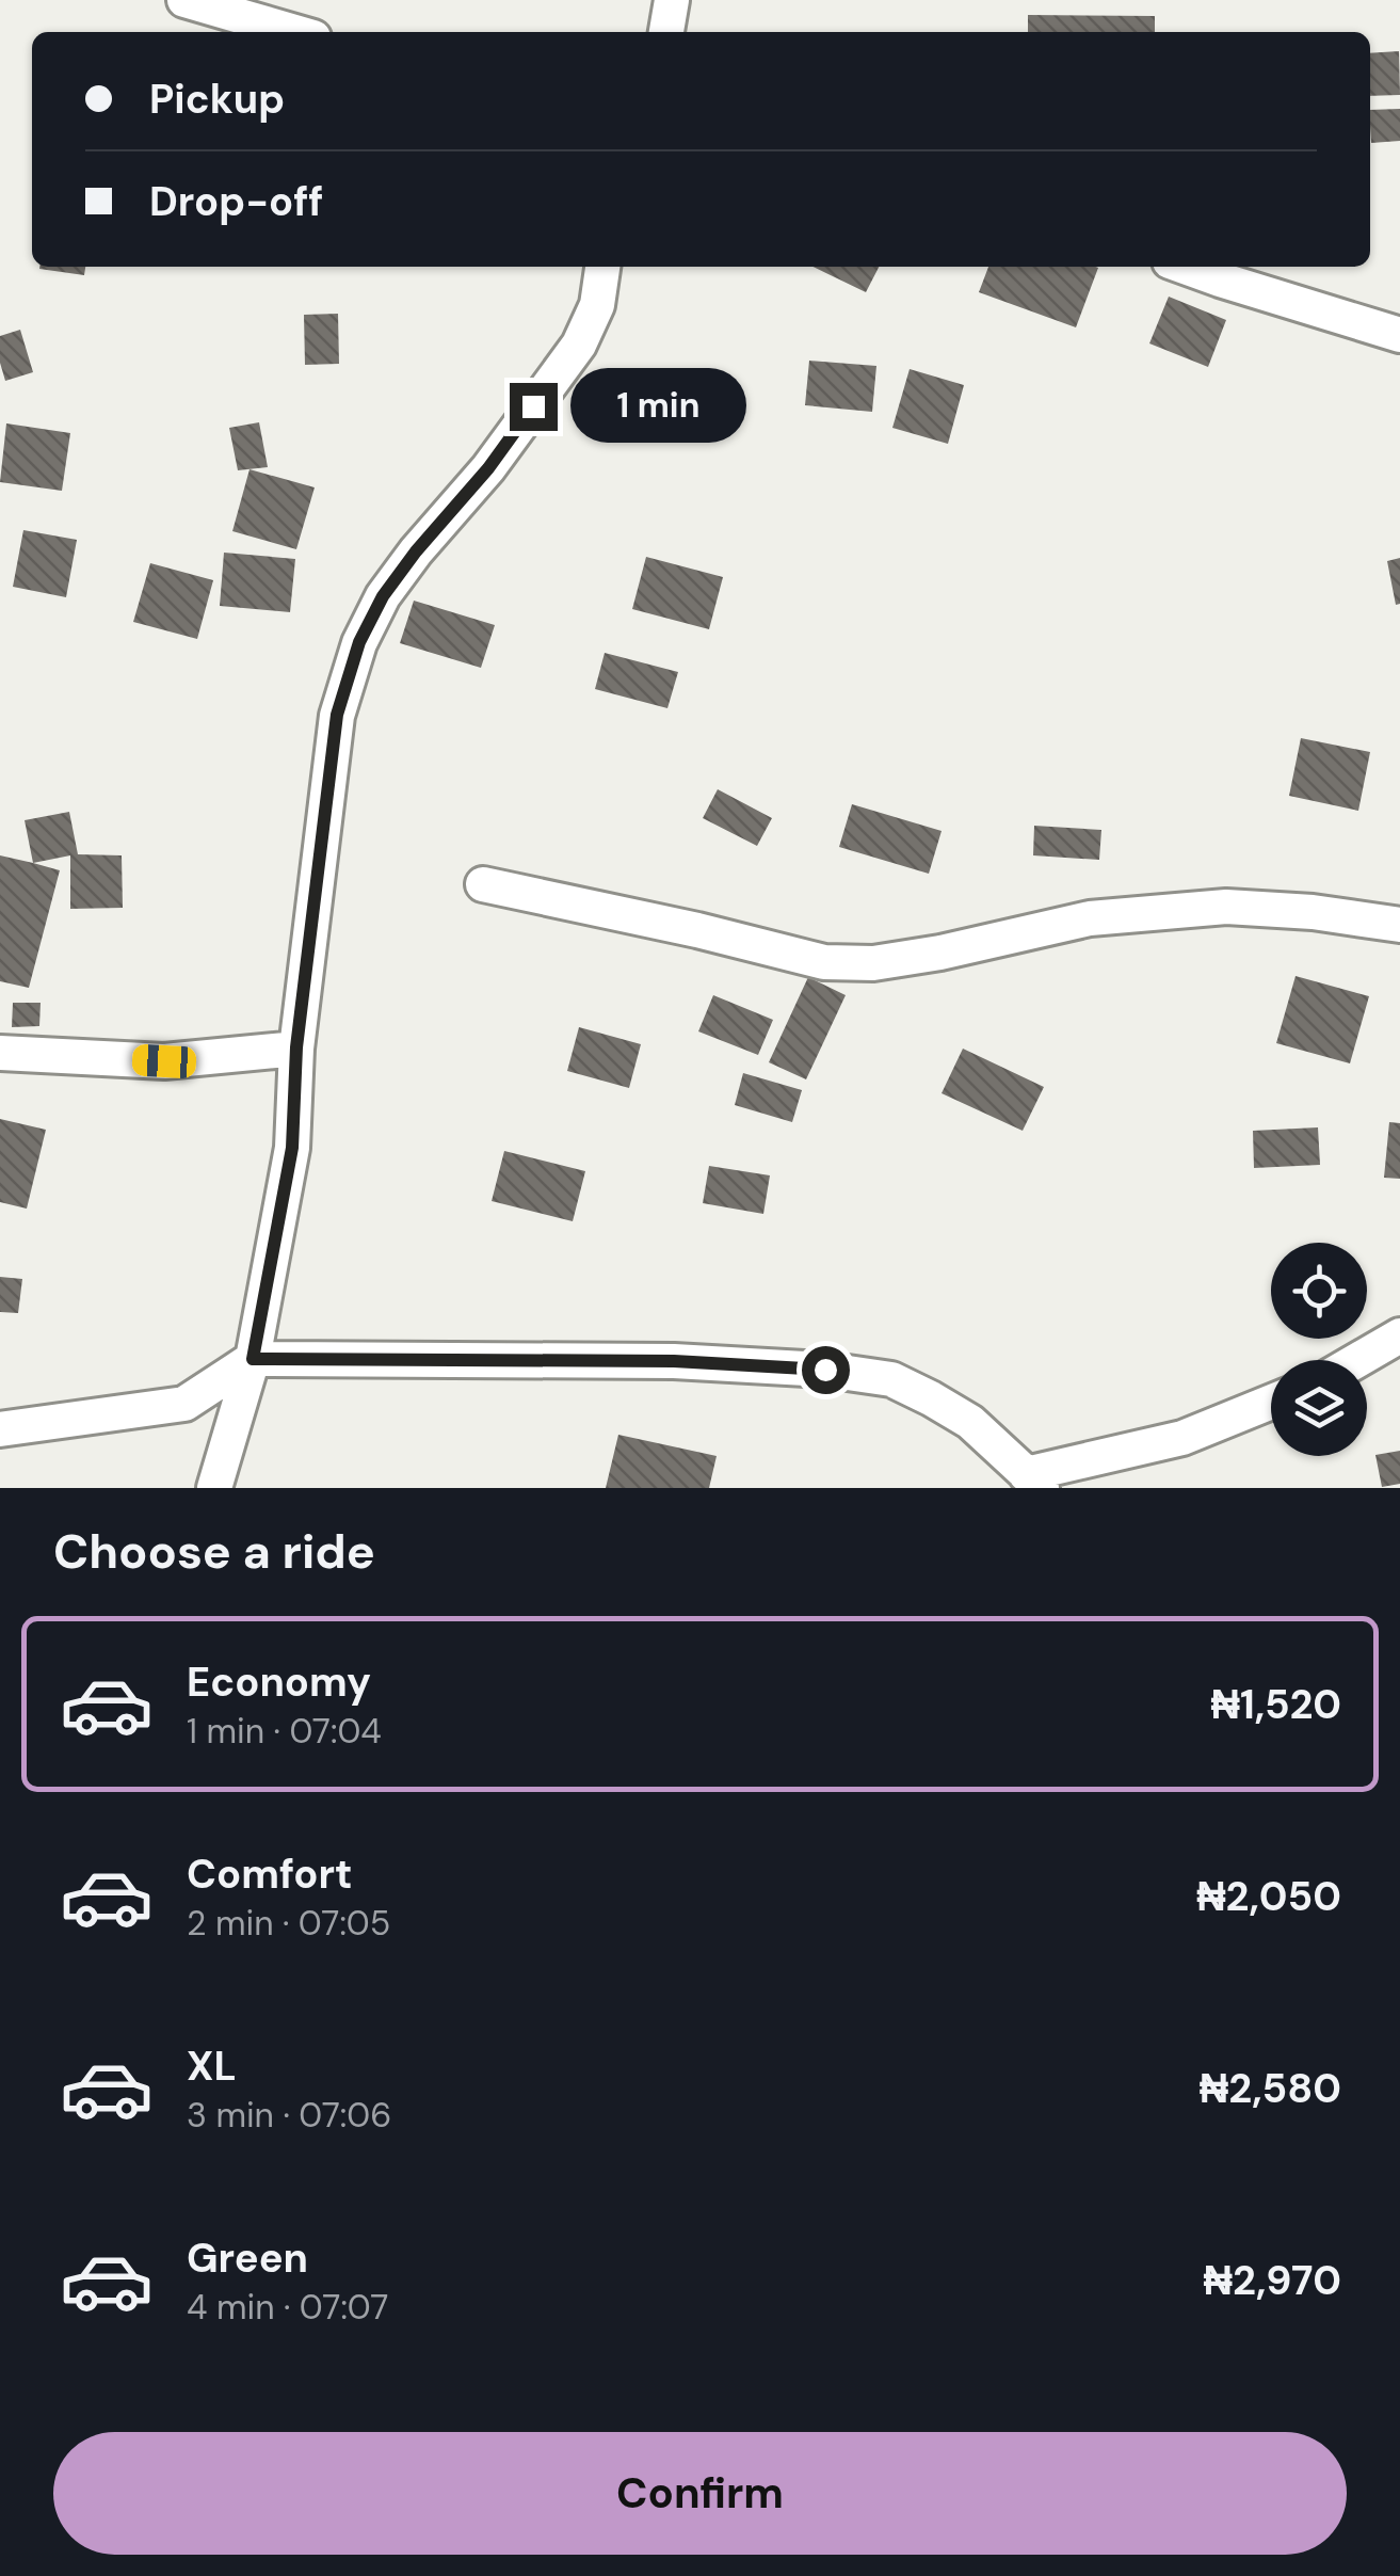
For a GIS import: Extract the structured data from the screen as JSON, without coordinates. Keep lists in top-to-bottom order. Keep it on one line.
{"page":{"banner":["Pickup","Drop-off"],"bubble":"1 min","heading":"Choose a ride","list":[{"name":"Economy","note":"1 min · 07:04","value":"₦1,520"},{"name":"Comfort","note":"2 min · 07:05","value":"₦2,050"},{"name":"XL","note":"3 min · 07:06","value":"₦2,580"},{"name":"Green","note":"4 min · 07:07","value":"₦2,970"}],"buttons":"Confirm"}}
